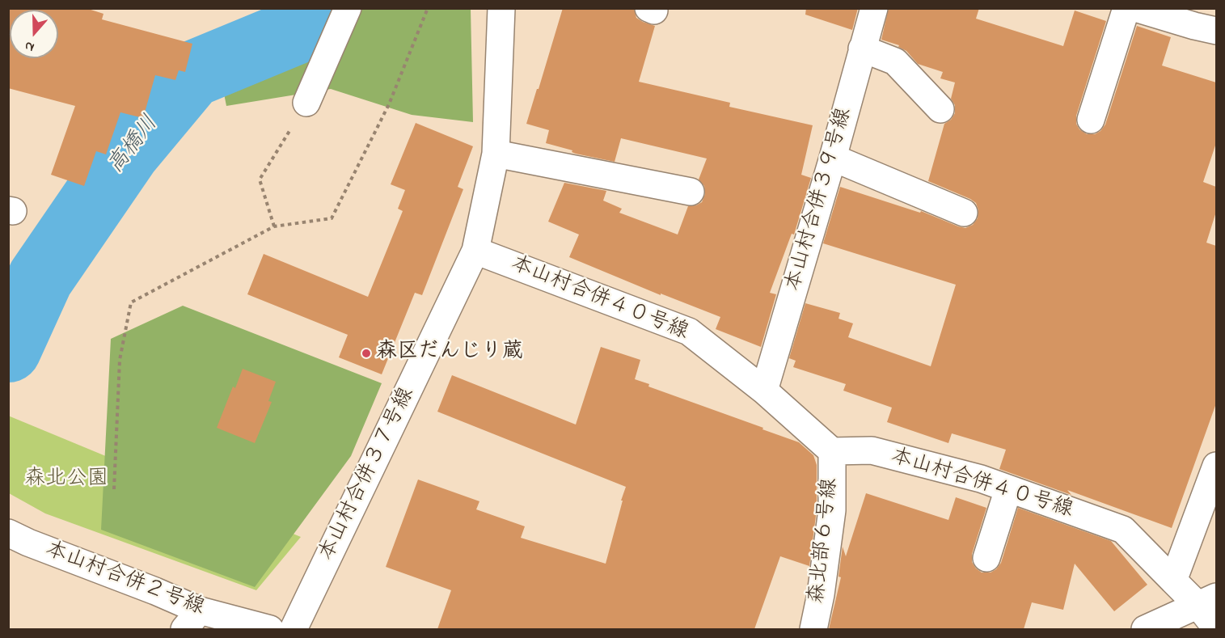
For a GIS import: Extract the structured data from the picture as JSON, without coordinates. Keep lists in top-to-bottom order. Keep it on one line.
{"streets":{"street":["本山村合併３９号線","本山村合併４０号線","本山村合併３７号線","森北部６号線","本山村合併２号線"]},"crossings":[["本山村合併３９号線","本山村合併４０号線"],["本山村合併４０号線","本山村合併３７号線"],["本山村合併４０号線","森北部６号線"]],"water":["高橋川"],"parks":["森北公園"],"places":["森区だんじり蔵"],"north":"bottom"}
